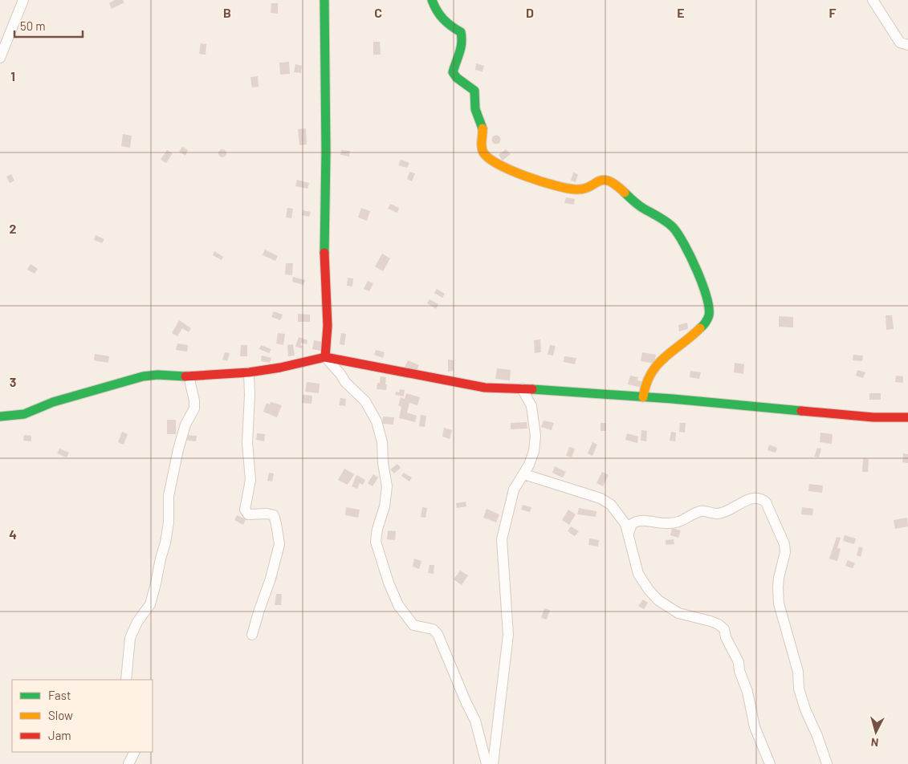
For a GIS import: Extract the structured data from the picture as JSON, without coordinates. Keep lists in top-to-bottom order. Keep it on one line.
{"legend":["Fast","Slow","Jam"],"scale_bar":"50 m","north":"bottom","grid":{"columns":["B","C","D","E","F"],"rows":["1","2","3","4"]}}
